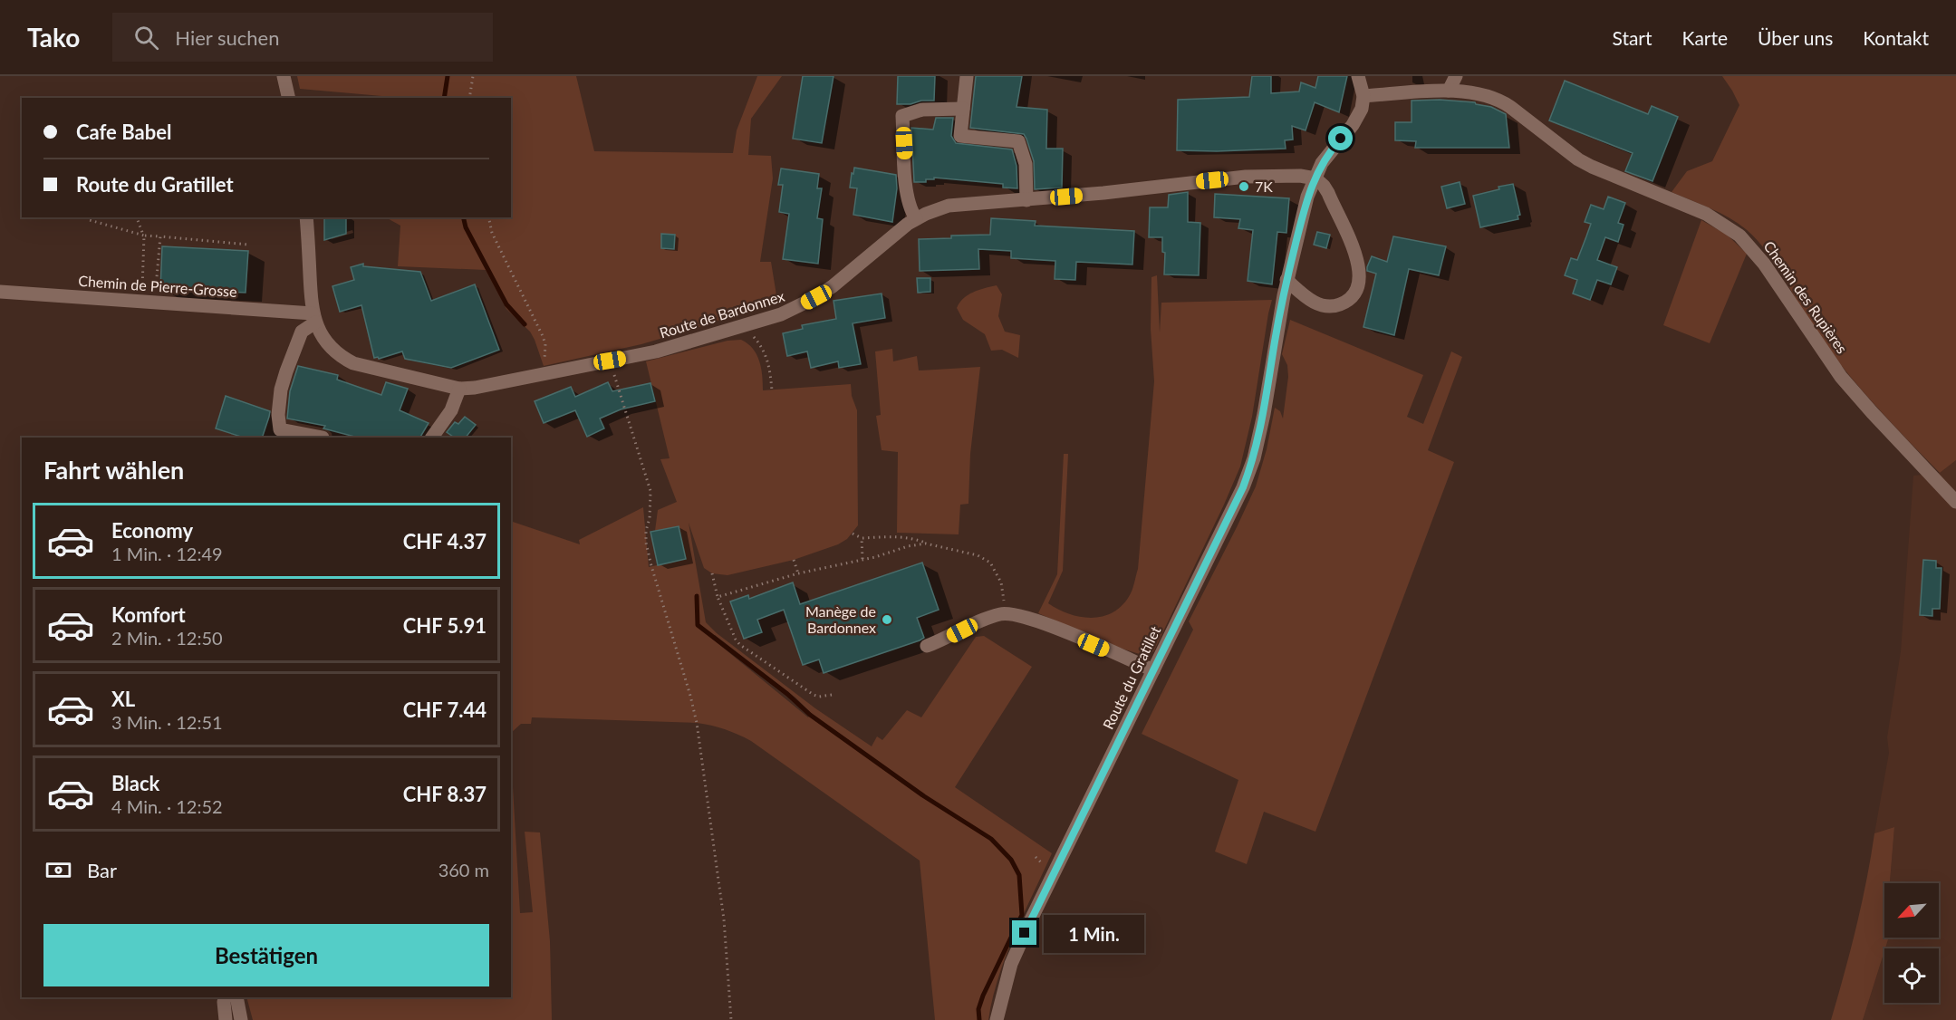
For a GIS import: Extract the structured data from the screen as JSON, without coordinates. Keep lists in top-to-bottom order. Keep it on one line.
{"streets":{"street":["Chemin de Pierre-Grosse","Chemin des Rupières","Route de Bardonnex","Route du Gratillet"]},"crossings":[["Chemin des Rupières","Route du Gratillet"],["Route de Bardonnex","Route du Gratillet"]],"places":["7K","Manège de Bardonnex"],"north":"bottom left","page":{"header":"Tako","search":"Hier suchen","nav":["Start","Karte","Über uns","Kontakt"],"banner":["Cafe Babel","Route du Gratillet"],"heading":"Fahrt wählen","list":[{"name":"Economy","note":"1 Min. · 12:49","value":"CHF 4.37"},{"name":"Komfort","note":"2 Min. · 12:50","value":"CHF 5.91"},{"name":"XL","note":"3 Min. · 12:51","value":"CHF 7.44"},{"name":"Black","note":"4 Min. · 12:52","value":"CHF 8.37"}],"pay":["Bar","360 m"],"buttons":"Bestätigen","bubble":"1 Min."}}
